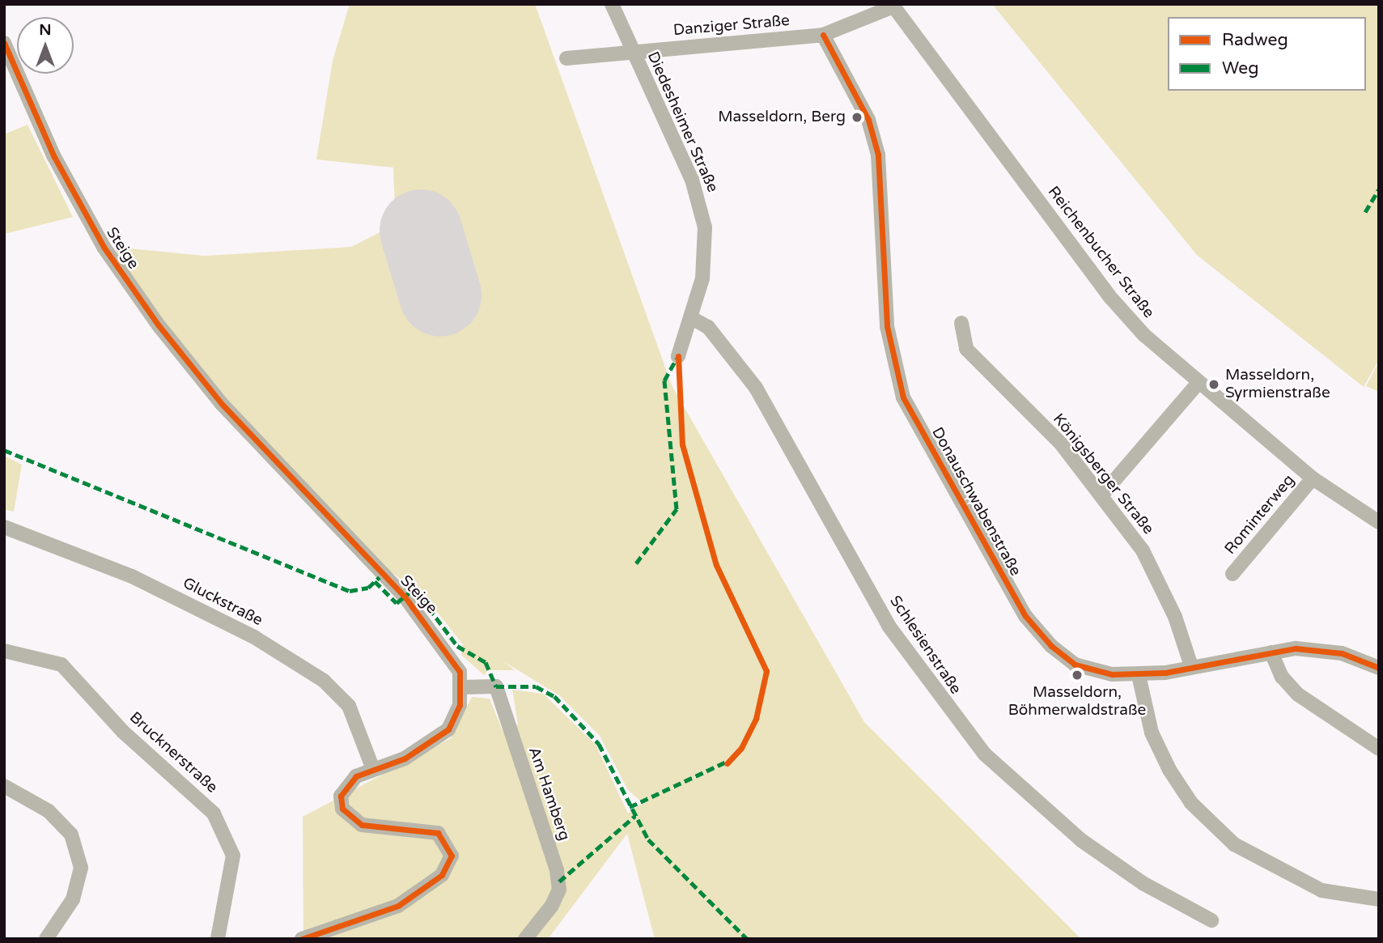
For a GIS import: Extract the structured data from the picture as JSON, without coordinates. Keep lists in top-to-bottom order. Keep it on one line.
{"streets":{"street":["Danziger Straße","Diedesheimer Straße","Steige","Reichenbucher Straße","Königsberger Straße","Donauschwabenstraße","Rominterweg","Gluckstraße","Schlesienstraße","Brucknerstraße","Am Hamberg"]},"crossings":[["Danziger Straße","Diedesheimer Straße"],["Danziger Straße","Reichenbucher Straße"],["Danziger Straße","Donauschwabenstraße"],["Diedesheimer Straße","Schlesienstraße"],["Steige","Am Hamberg"],["Reichenbucher Straße","Rominterweg"],["Königsberger Straße","Donauschwabenstraße"]],"places":["Masseldorn, Berg","Masseldorn, Syrmienstraße","Masseldorn, Böhmerwaldstraße"],"legend":["Radweg","Weg"],"north":"top"}
